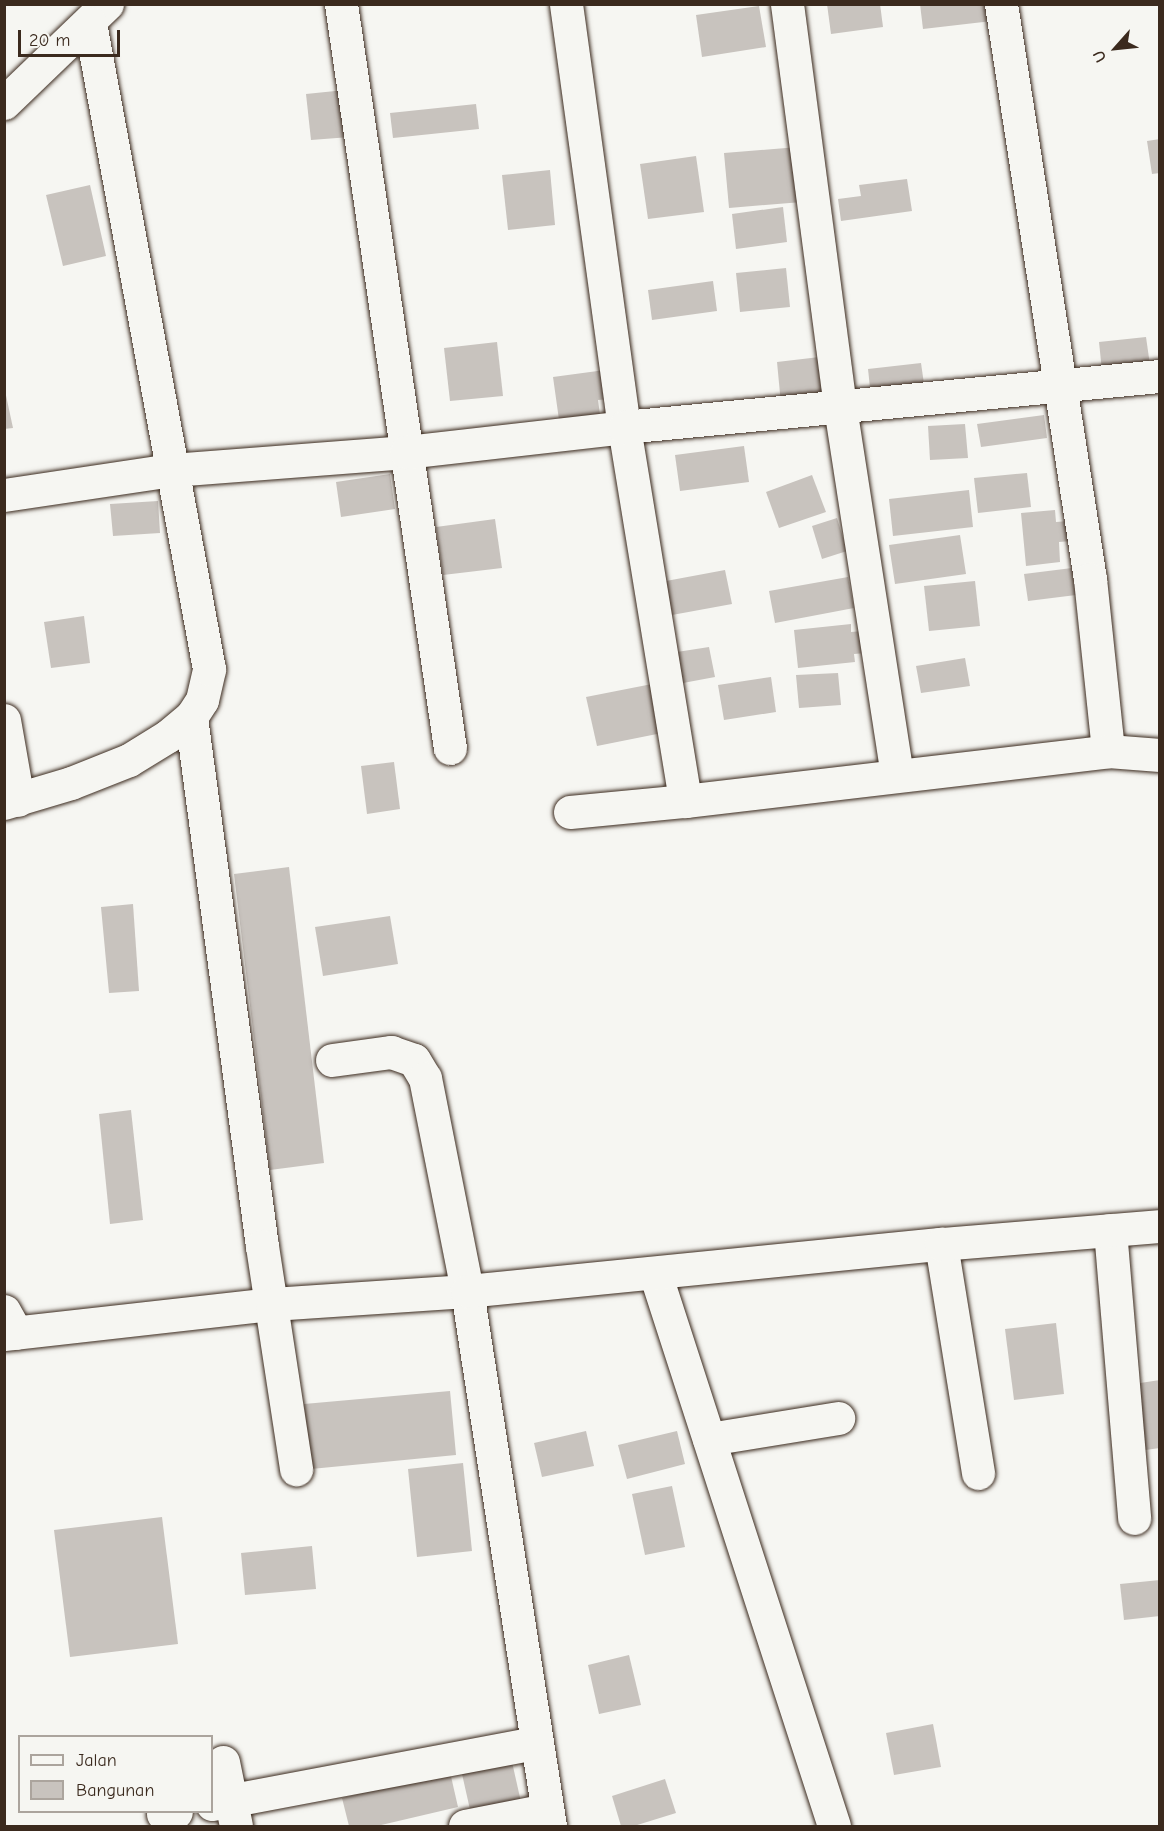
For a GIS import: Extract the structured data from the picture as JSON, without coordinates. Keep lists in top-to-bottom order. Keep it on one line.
{"legend":["Jalan","Bangunan"],"scale_bar":"20 m","north":"bottom left"}
